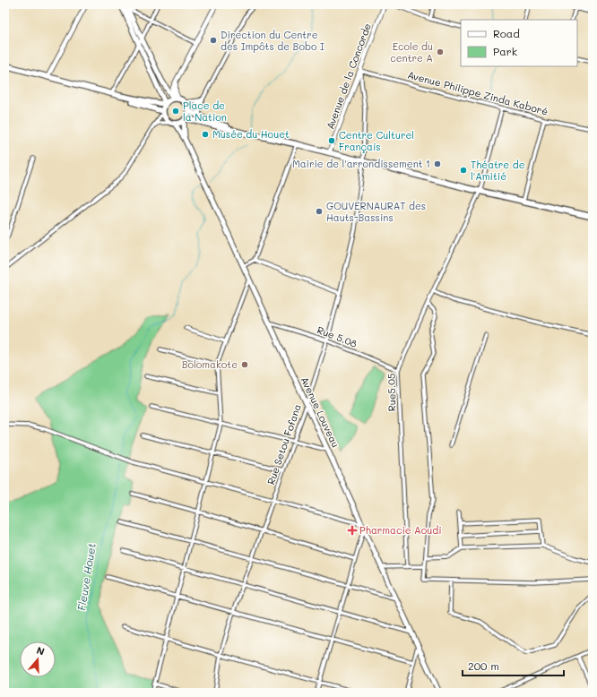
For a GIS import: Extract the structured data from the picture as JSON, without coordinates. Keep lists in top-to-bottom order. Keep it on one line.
{"streets":{"main road":["Avenue Louveau"],"street":["Avenue de la Concorde","Avenue Philippe Zinda Kaboré","Rue 5.08","Rue5.05","Rue Setou Fofana"]},"crossings":[["Avenue de la Concorde","Avenue Philippe Zinda Kaboré"],["Avenue de la Concorde","Rue Setou Fofana"],["Avenue Philippe Zinda Kaboré","Rue5.05"],["Avenue Philippe Zinda Kaboré","Rue Setou Fofana"],["Rue 5.08","Rue5.05"],["Rue 5.08","Avenue Louveau"],["Rue 5.08","Rue Setou Fofana"],["Avenue Louveau","Rue Setou Fofana"]],"water":["Fleuve Houet"],"places":{"other":["Direction du Centre des Impôts de Bobo I","Ecole du centre A","Place de la Nation","Musée du Houet","Centre Culturel Français","Mairie de l'arrondissement 1","Théatre de l'Amitié","GOUVERNAURAT des Hauts-Bassins","Bolomakote"],"health":["Pharmacie Aoudi"]},"legend":["Road","Park"],"scale_bar":"200 m","north":"top"}
